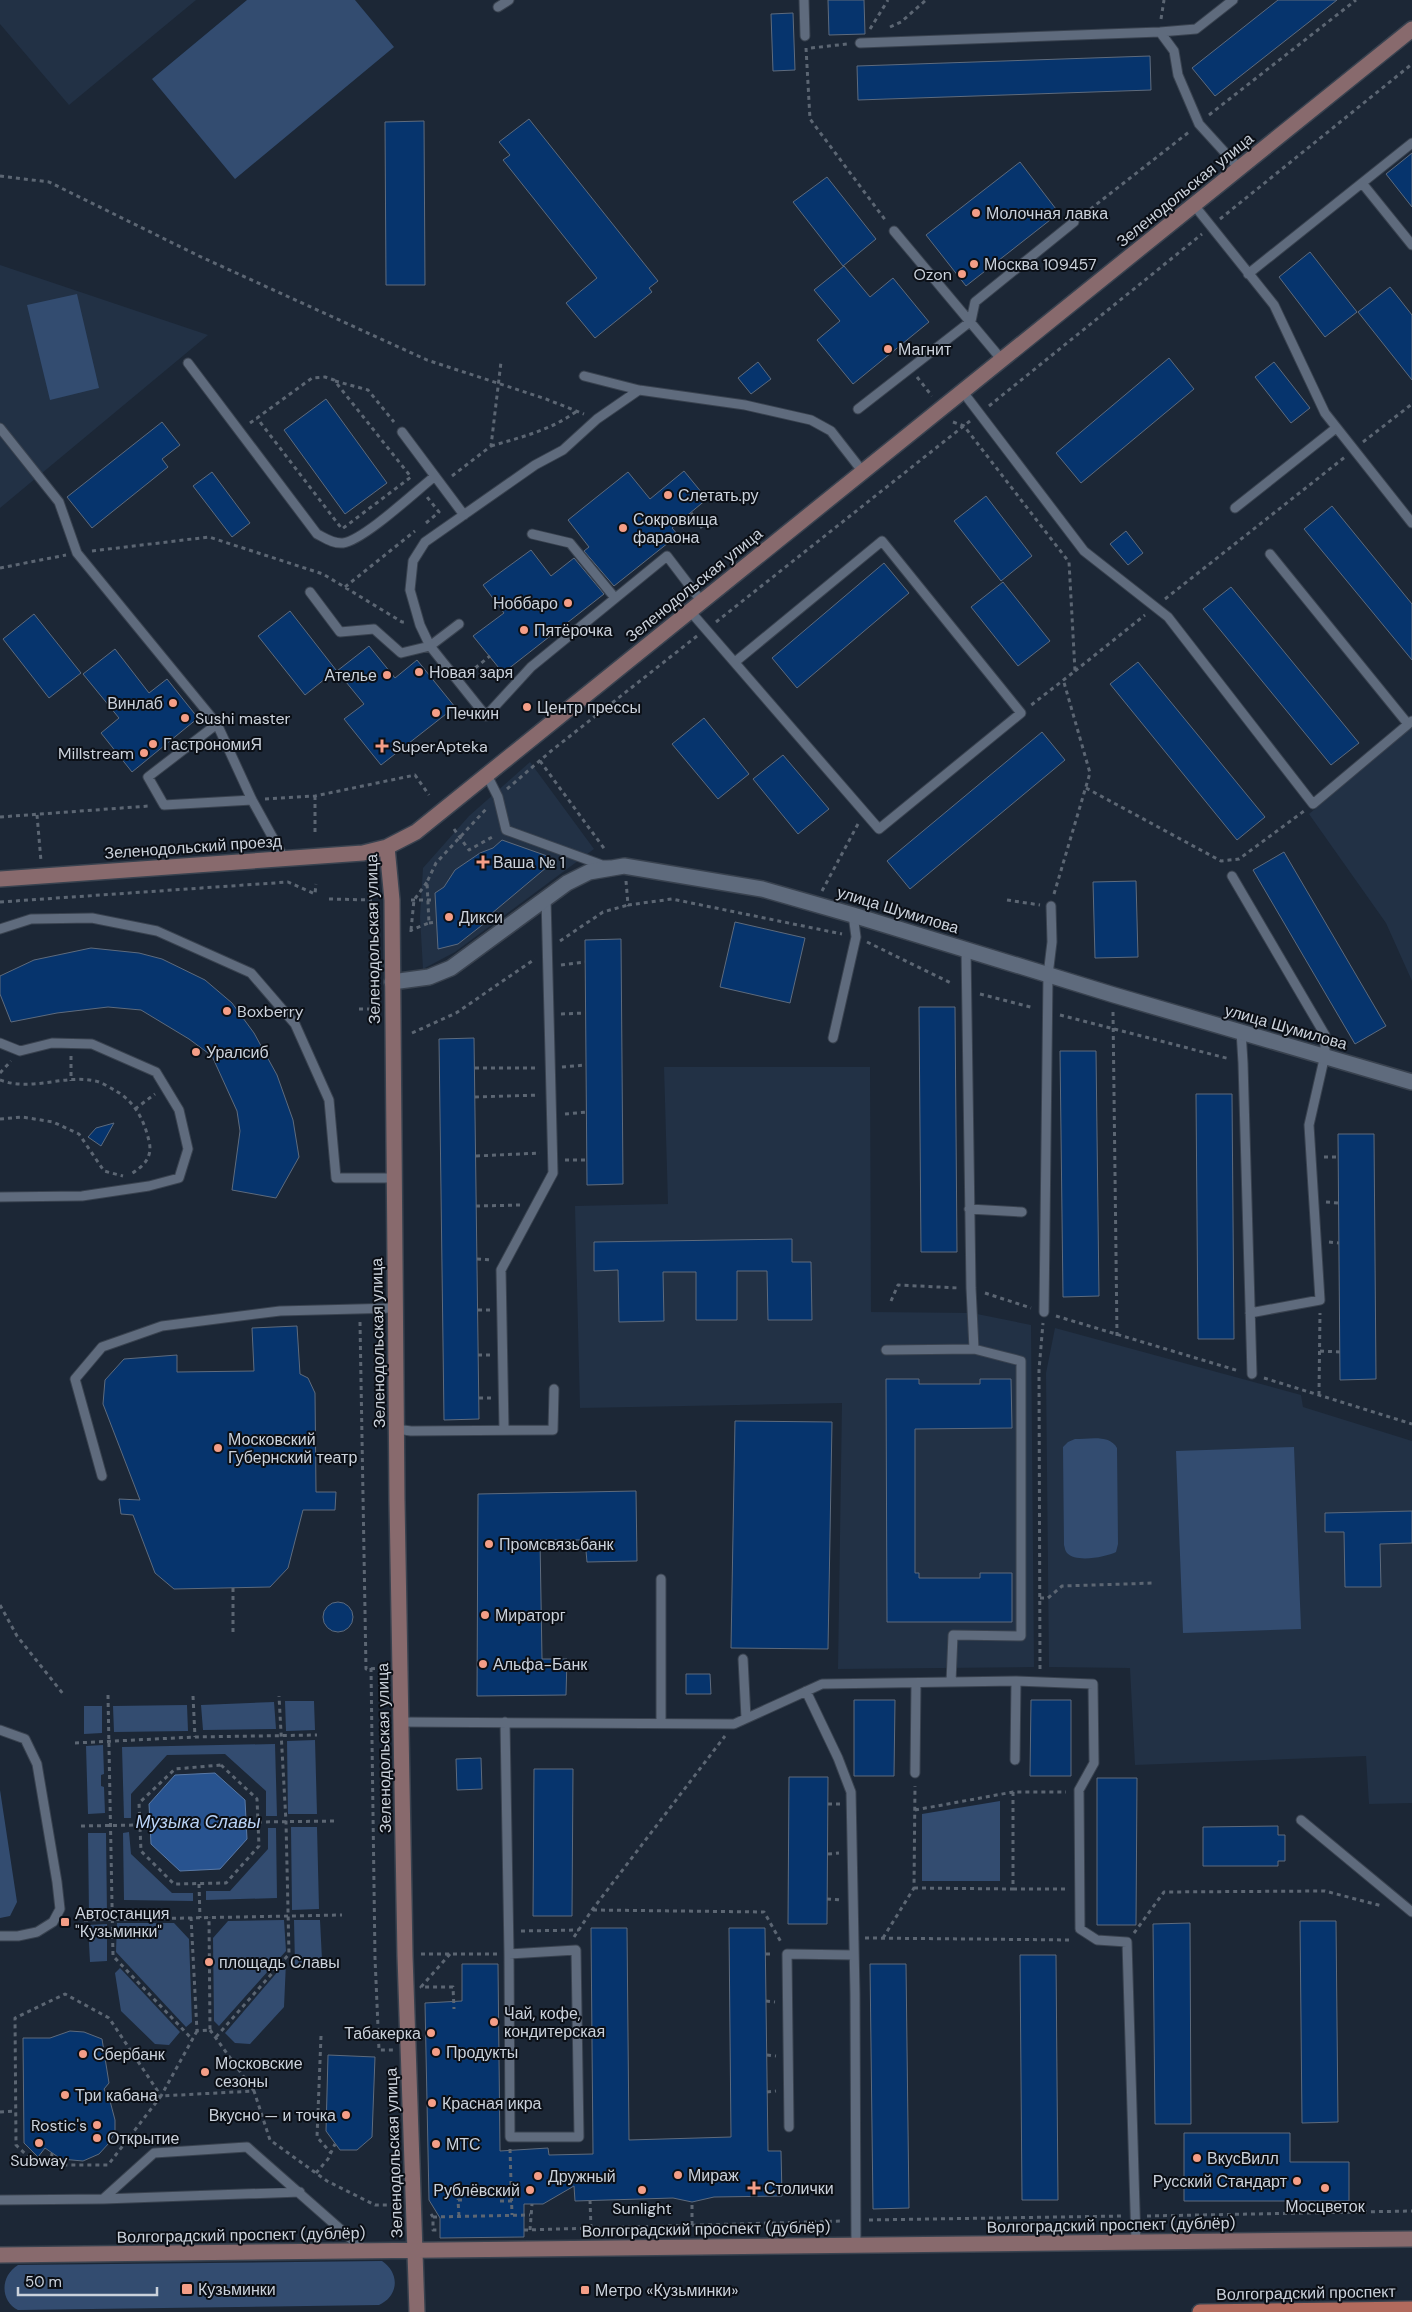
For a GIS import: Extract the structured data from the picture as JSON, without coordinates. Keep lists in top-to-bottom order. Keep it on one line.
{"streets":{"main road":["Волгоградский проспект"],"street":["Зеленодольская улица","Зеленодольский проезд","улица Шумилова","Волгоградский проспект (дублёр)"]},"crossings":[["Зеленодольская улица","Зеленодольский проезд"],["Зеленодольская улица","улица Шумилова"],["Зеленодольская улица","Волгоградский проспект (дублёр)"]],"water":["Музыка Славы"],"places":{"other":["Молочная лавка","Москва 109457","Ozon","Магнит","Слетать.ру","Сокровища фараона","Ноббаро","Пятёрочка","Новая заря","Ателье","Винлаб","Центр прессы","Печкин","Sushi master","ГастрономиЯ","Millstream","Дикси","Boxberry","Уралсиб","Московский Губернский театр","Промсвязьбанк","Мираторг","Альфа-Банк","площадь Славы","Чай, кофе, кондитерская","Табакерка","Продукты","Сбербанк","Московские сезоны","Три кабана","Красная икра","Вкусно — и точка","Rostic's","Открытие","Subway","МТС","ВкусВилл","Мираж","Дружный","Русский Стандарт","Мосцветок","Рублёвский","Sunlight"],"health":["SuperApteka","Ваша № 1","Столички"],"transit":["Автостанция \"Кузьминки\"","Кузьминки","Метро «Кузьминки»"]},"scale_bar":"50 m"}
